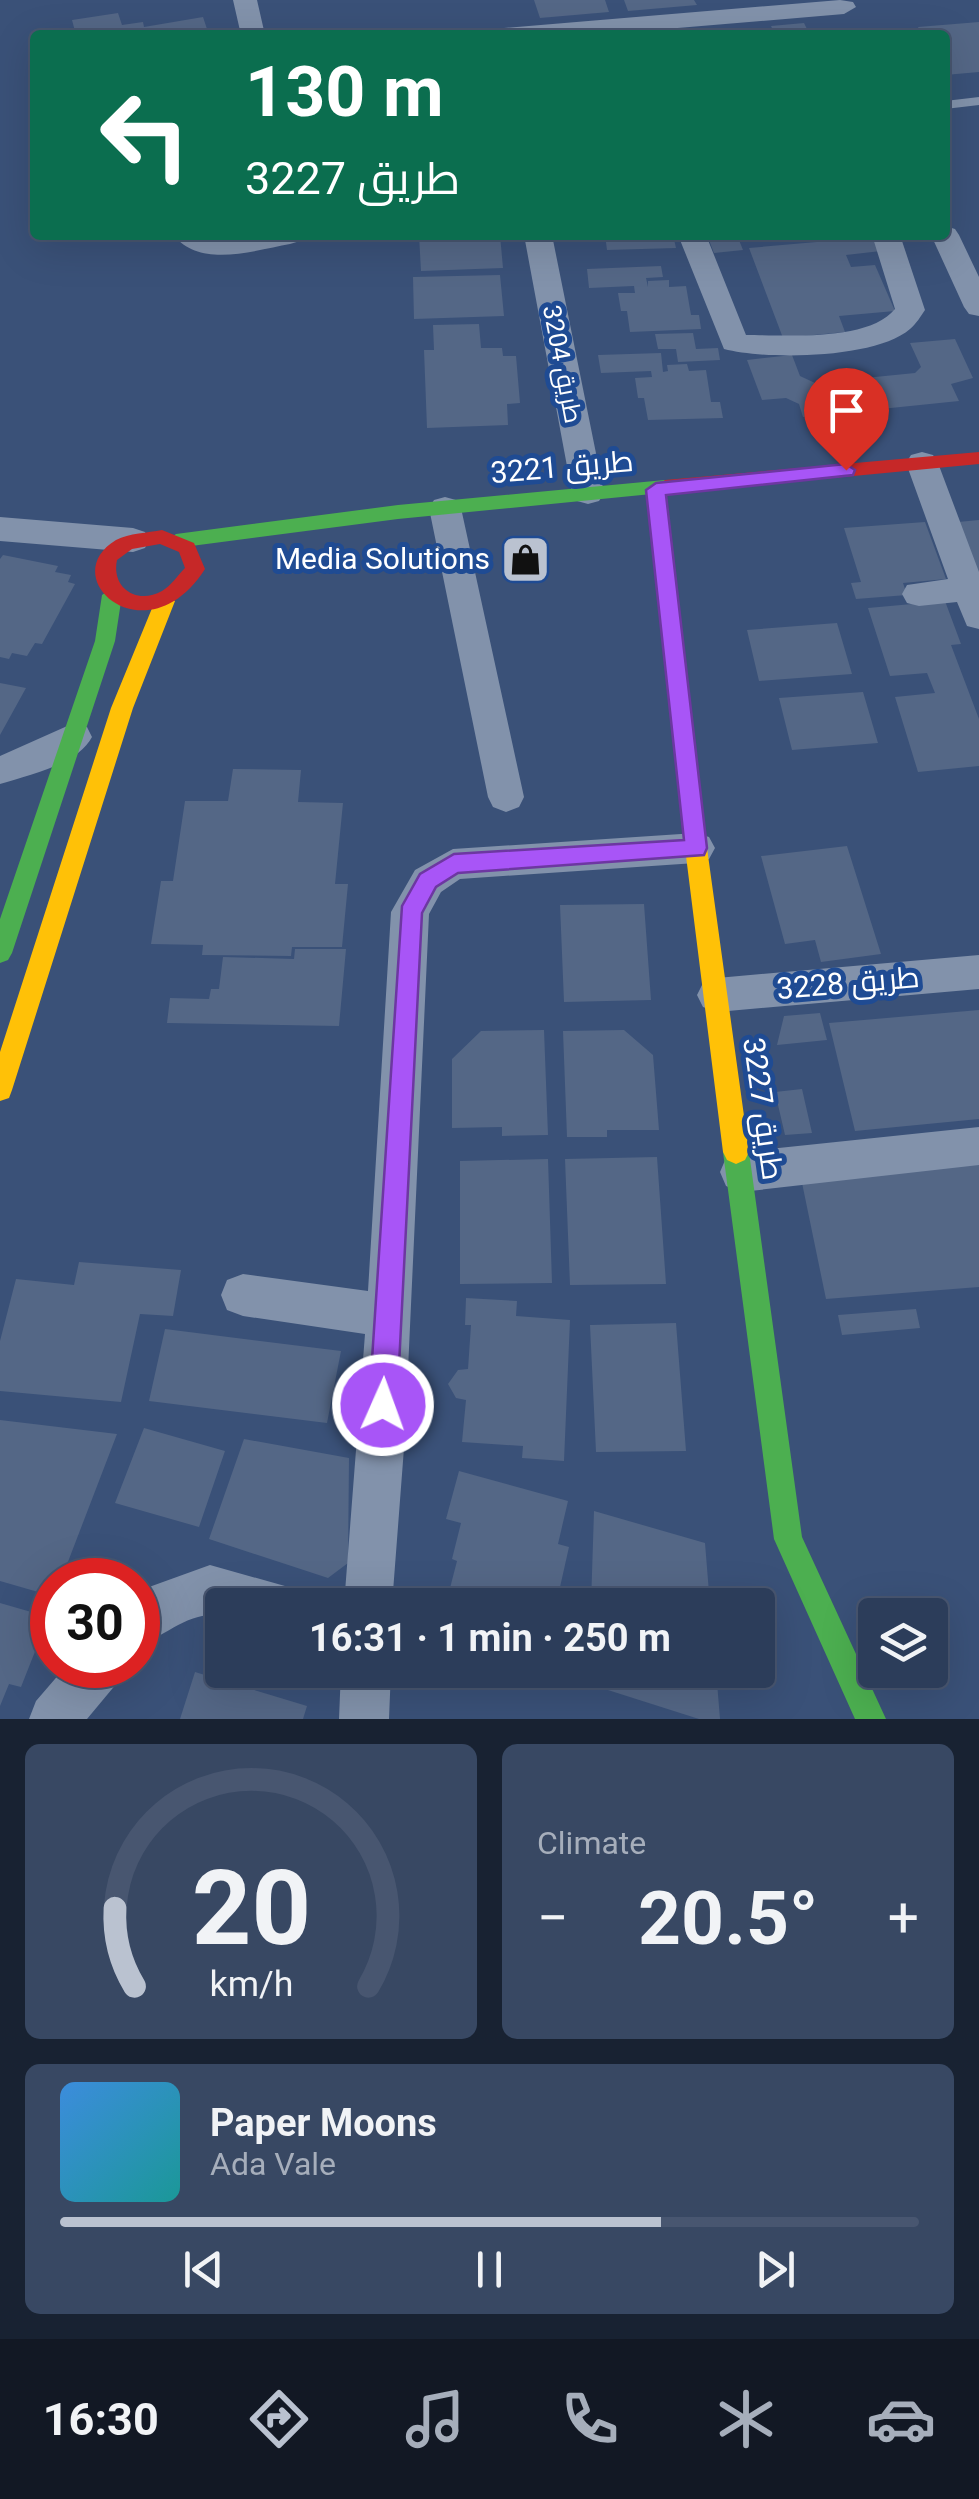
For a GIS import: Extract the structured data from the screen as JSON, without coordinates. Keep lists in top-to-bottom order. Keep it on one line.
{"streets":{"street":["طريق 3204","طريق 3221","طريق 3228","طريق 3227"]},"crossings":[["طريق 3204","طريق 3221"],["طريق 3221","طريق 3227"],["طريق 3228","طريق 3227"]],"places":{"shop":["Media Solutions"]},"page":{"turn":["130 m","طريق 3227"],"limit":"30","trip":"16:31 · 1 min · 250 m","tile":"Climate","heat":["−","20.5°","+"],"song":["Paper Moons","Ada Vale"],"tabs":"16:30","gauge":["20","km/h"]}}
